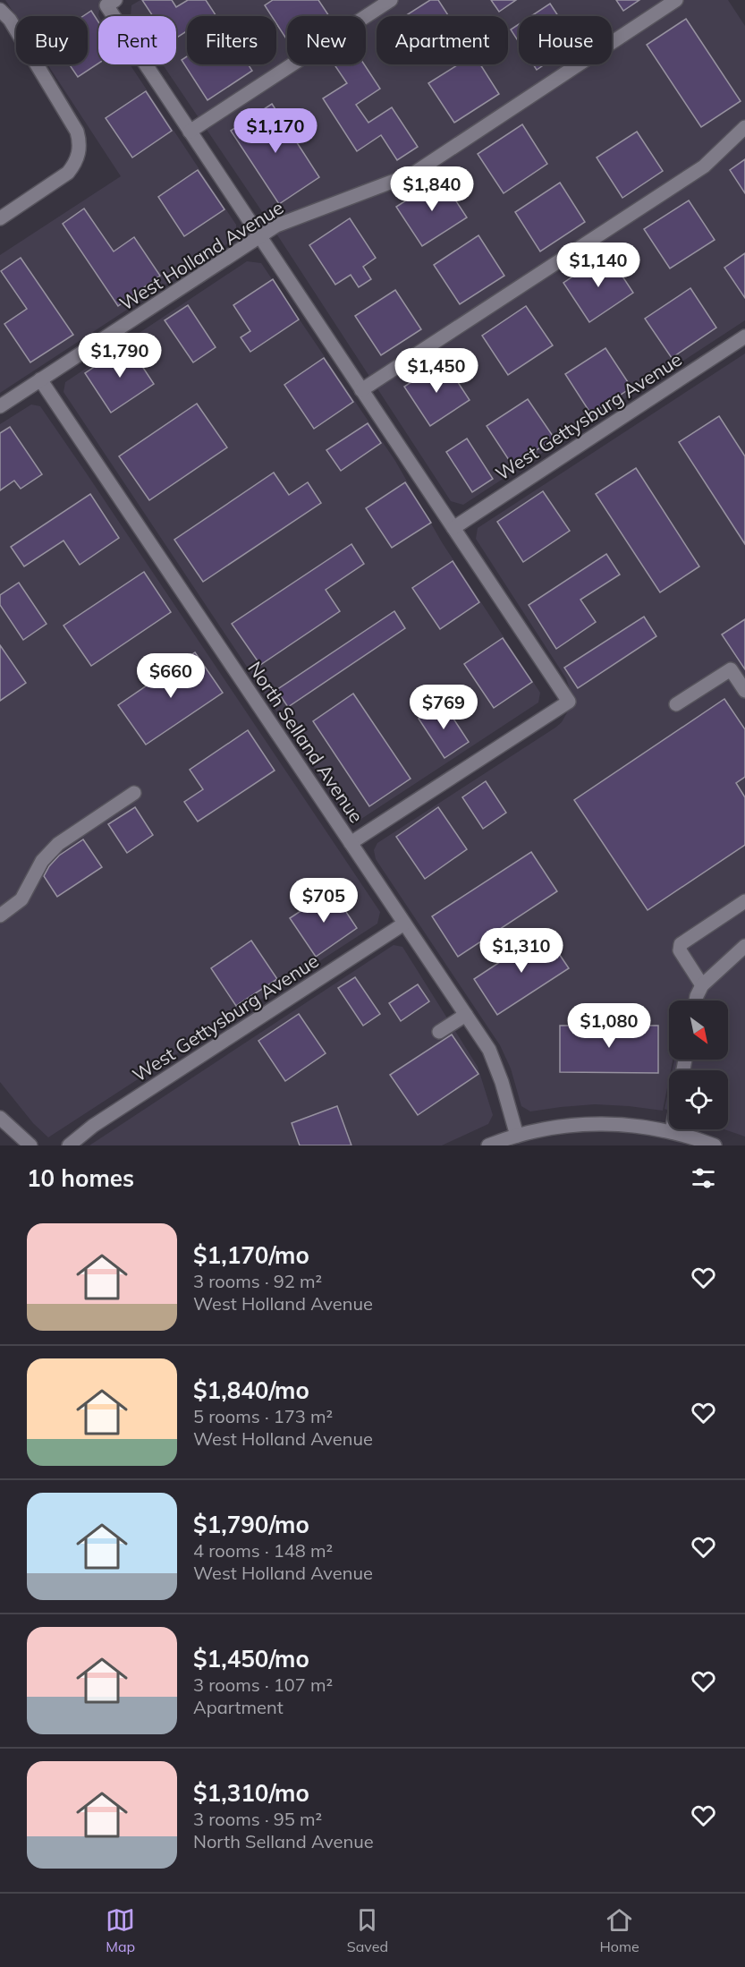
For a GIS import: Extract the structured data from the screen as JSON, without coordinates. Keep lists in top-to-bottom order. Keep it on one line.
{"streets":{"street":["West Holland Avenue","West Gettysburg Avenue","North Selland Avenue"]},"crossings":[["West Holland Avenue","North Selland Avenue"],["West Gettysburg Avenue","North Selland Avenue"]],"north":"bottom right","page":{"chip":["Buy","Rent","Filters","New","Apartment","House"],"price":["$1,170","$1,840","$1,140","$1,790","$1,450","$660","$769","$705","$1,310","$1,080"],"heading":"10 homes","list":[{"name":"$1,170/mo","note":"3 rooms · 92 m² · West Holland Avenue"},{"name":"$1,840/mo","note":"5 rooms · 173 m² · West Holland Avenue"},{"name":"$1,790/mo","note":"4 rooms · 148 m² · West Holland Avenue"},{"name":"$1,450/mo","note":"3 rooms · 107 m² · Apartment"},{"name":"$1,310/mo","note":"3 rooms · 95 m² · North Selland Avenue"}],"tabs":["Map","Saved","Home"]}}
